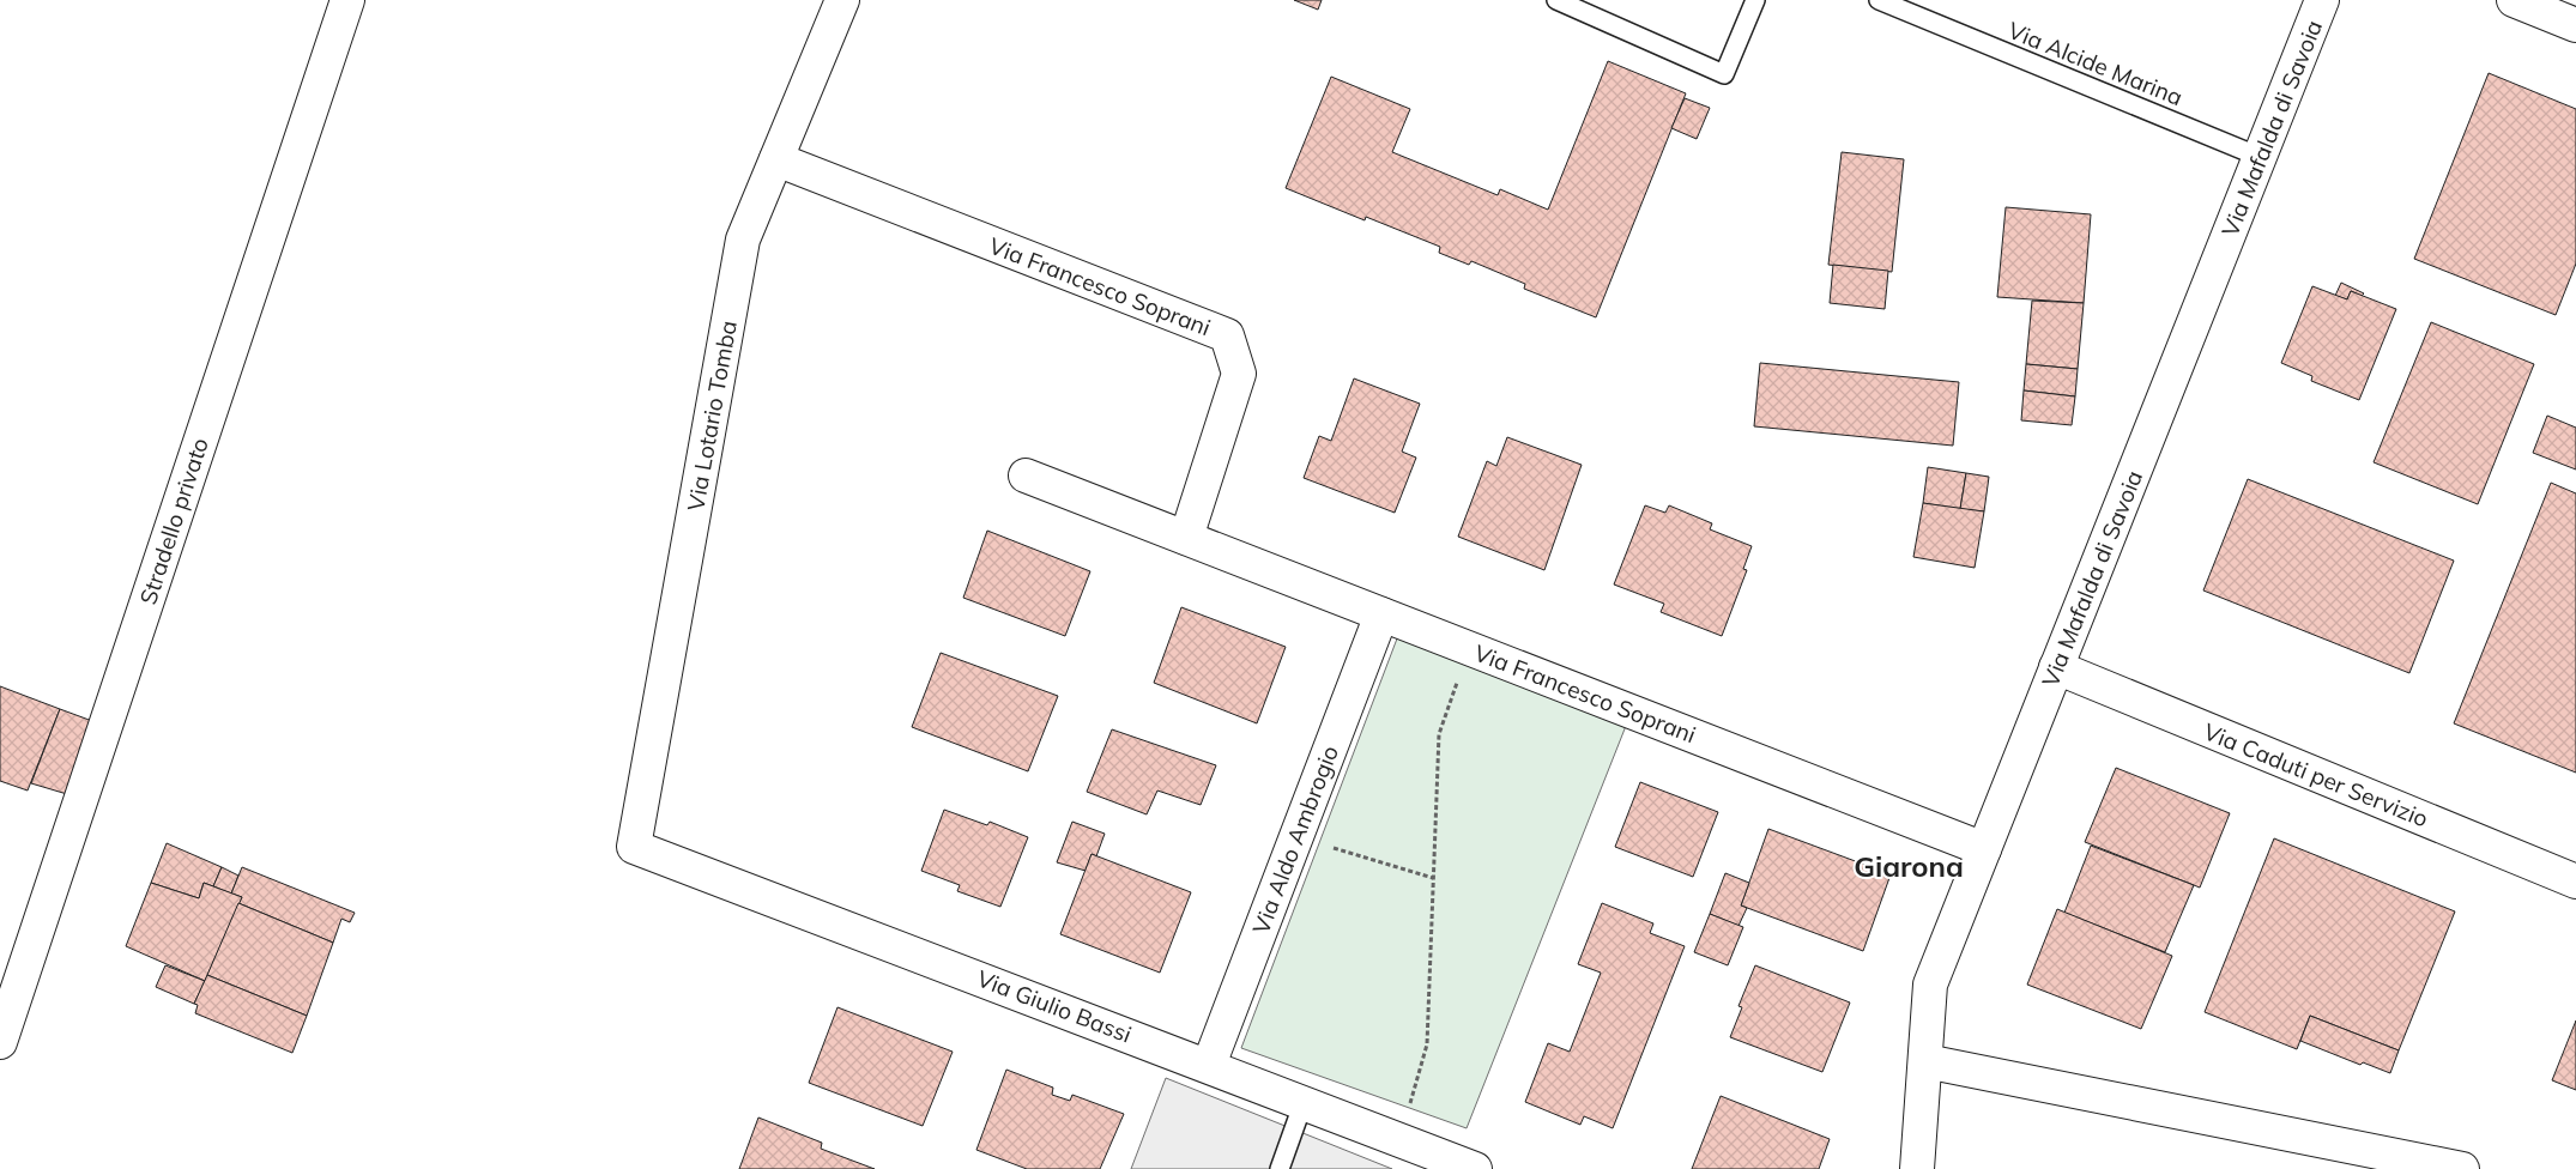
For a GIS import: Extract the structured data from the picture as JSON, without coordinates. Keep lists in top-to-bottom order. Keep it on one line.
{"streets":{"street":["Via Mafalda di Savoia","Via Francesco Soprani","Via Lotario Tomba","Stradello privato","Via Caduti per Servizio","Via Aldo Ambrogio","Via Giulio Bassi"],"lane":["Via Alcide Marina"]},"crossings":[["Via Alcide Marina","Via Mafalda di Savoia"],["Via Mafalda di Savoia","Via Francesco Soprani"],["Via Mafalda di Savoia","Via Caduti per Servizio"],["Via Francesco Soprani","Via Lotario Tomba"],["Via Francesco Soprani","Via Aldo Ambrogio"],["Via Lotario Tomba","Via Giulio Bassi"],["Via Aldo Ambrogio","Via Giulio Bassi"]],"districts":["Giarona"]}
